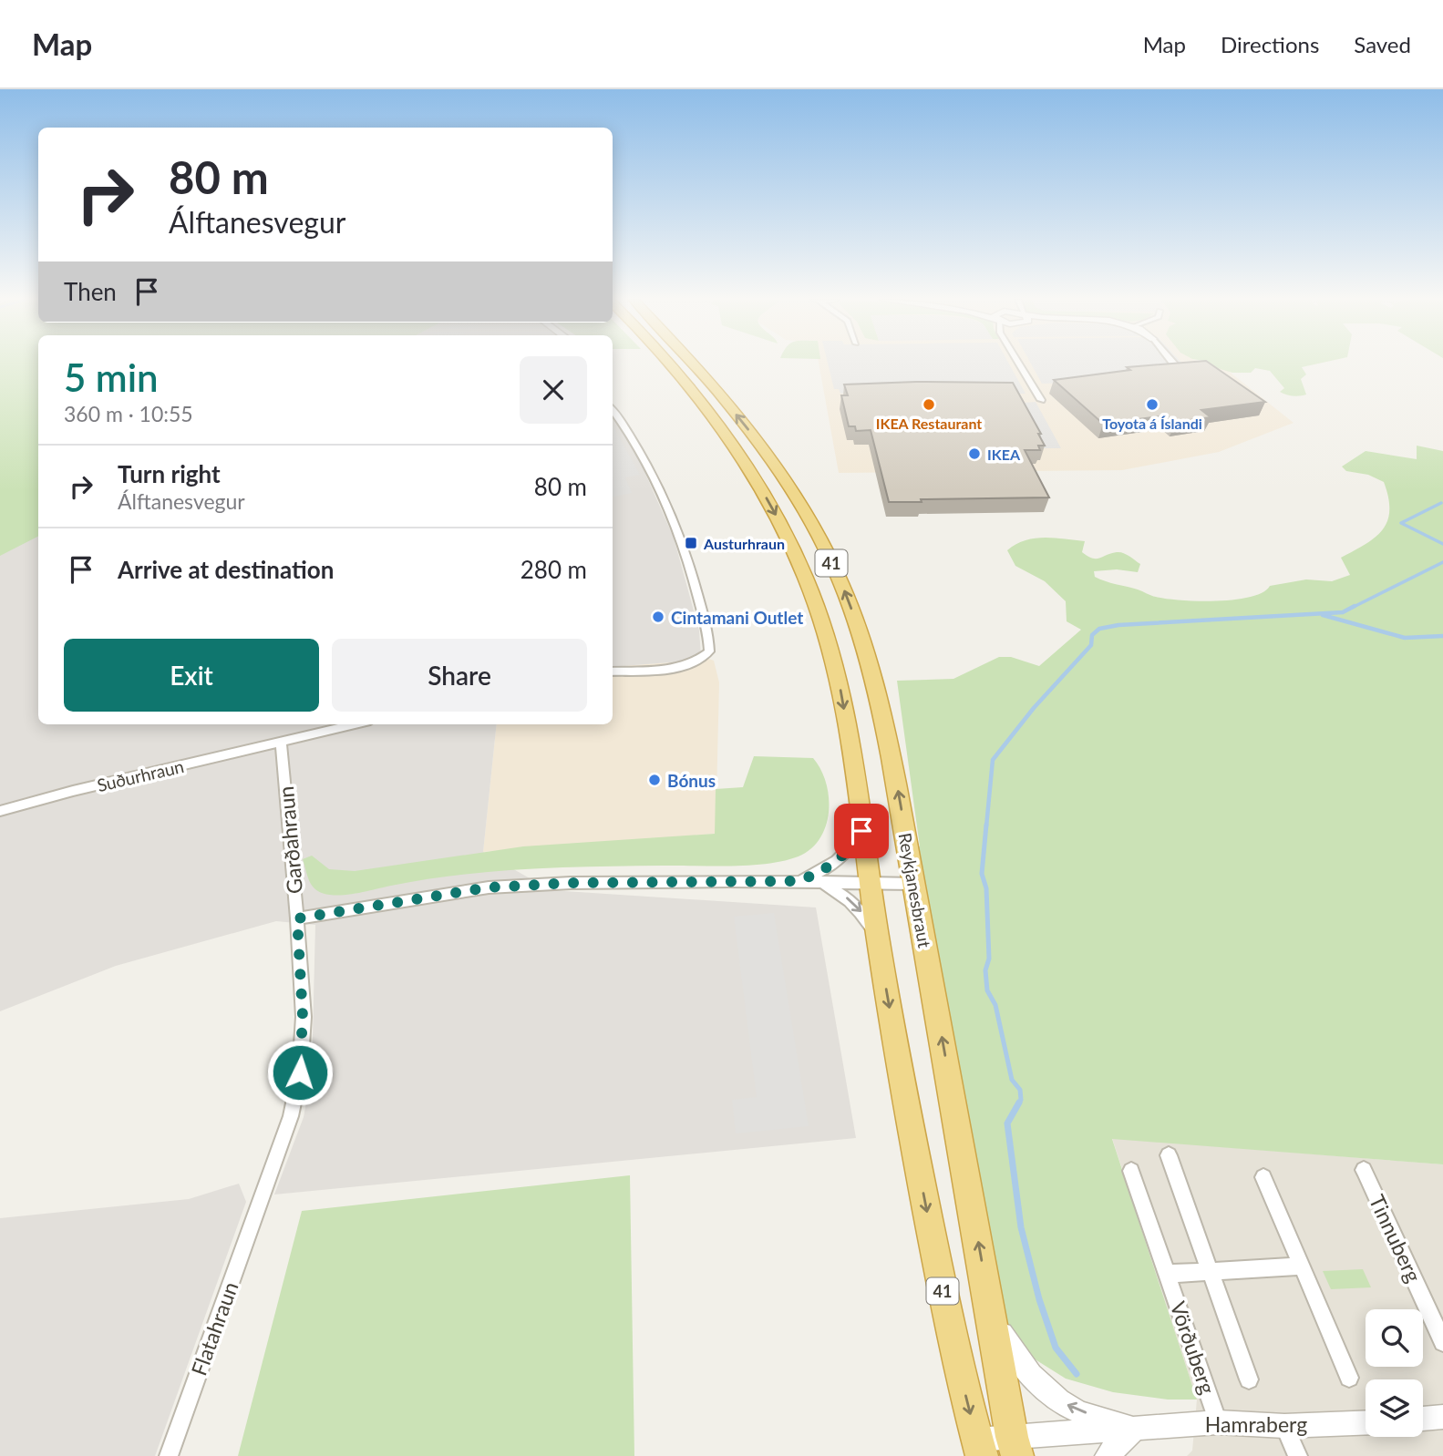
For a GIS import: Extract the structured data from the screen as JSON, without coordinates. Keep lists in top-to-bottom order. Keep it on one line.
{"streets":{"highway":["41","Reykjanesbraut"],"street":["Suðurhraun","Garðahraun","Tinnuberg","Flatahraun","Vörðuberg","Hamraberg"]},"crossings":[["41","Reykjanesbraut"],["41","Hamraberg"],["Suðurhraun","Garðahraun"],["Garðahraun","Flatahraun"],["Vörðuberg","Hamraberg"]],"places":{"other":["IKEA Restaurant","Toyota á Íslandi","IKEA","Cintamani Outlet","Bónus"],"transit":["Austurhraun"]},"page":{"header":"Map","nav":["Map","Directions","Saved"],"turn":["80 m","Álftanesvegur"],"then":"Then","heading":["5 min","360 m · 10:55"],"list":[{"name":"Turn right","note":"Álftanesvegur","value":"80 m"},{"name":"Arrive at destination","value":"280 m"}],"buttons":["Exit","Share"]}}
